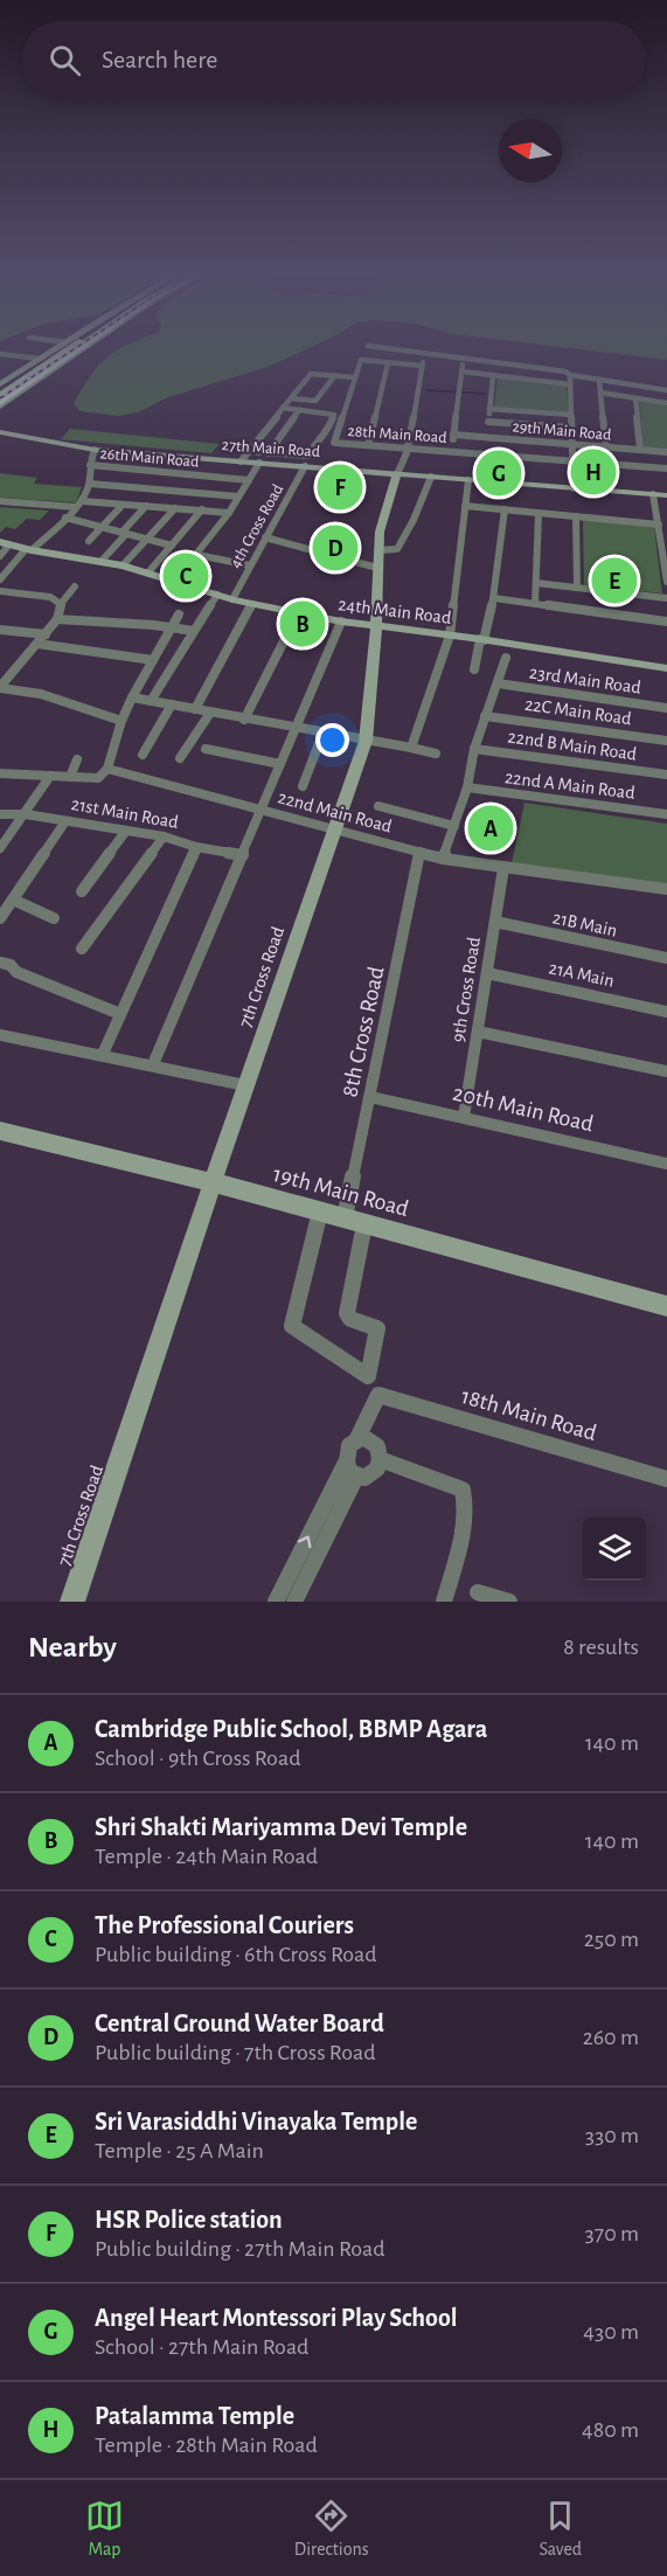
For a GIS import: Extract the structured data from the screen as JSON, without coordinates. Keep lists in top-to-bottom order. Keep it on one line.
{"streets":{"street":["29th Main Road","28th Main Road","27th Main Road","26th Main Road","4th Cross Road","24th Main Road","23rd Main Road","22C Main Road","22nd B Main Road","22nd A Main Road","22nd Main Road","21st Main Road","21B Main","21A Main","7th Cross Road","9th Cross Road","8th Cross Road","20th Main Road","19th Main Road","18th Main Road"]},"crossings":[["28th Main Road","7th Cross Road"],["27th Main Road","4th Cross Road"],["27th Main Road","7th Cross Road"],["4th Cross Road","24th Main Road"],["24th Main Road","7th Cross Road"],["22nd Main Road","7th Cross Road"],["22nd Main Road","9th Cross Road"],["22nd Main Road","8th Cross Road"],["21B Main","9th Cross Road"],["21A Main","9th Cross Road"],["7th Cross Road","19th Main Road"],["9th Cross Road","20th Main Road"],["8th Cross Road","20th Main Road"],["8th Cross Road","19th Main Road"]],"north":"left","page":{"search":"Search here","pins":["H","G","F","D","C","E","B","A"],"heading":["Nearby","8 results"],"list":[{"mark":"A","name":"Cambridge Public School, BBMP Agara","note":"School · 9th Cross Road","value":"140 m"},{"mark":"B","name":"Shri Shakti Mariyamma Devi Temple","note":"Temple · 24th Main Road","value":"140 m"},{"mark":"C","name":"The Professional Couriers","note":"Public building · 6th Cross Road","value":"250 m"},{"mark":"D","name":"Central Ground Water Board","note":"Public building · 7th Cross Road","value":"260 m"},{"mark":"E","name":"Sri Varasiddhi Vinayaka Temple","note":"Temple · 25 A Main","value":"330 m"},{"mark":"F","name":"HSR Police station","note":"Public building · 27th Main Road","value":"370 m"},{"mark":"G","name":"Angel Heart Montessori Play School","note":"School · 27th Main Road","value":"430 m"},{"mark":"H","name":"Patalamma Temple","note":"Temple · 28th Main Road","value":"480 m"}],"nav":["Map","Directions","Saved"]}}
